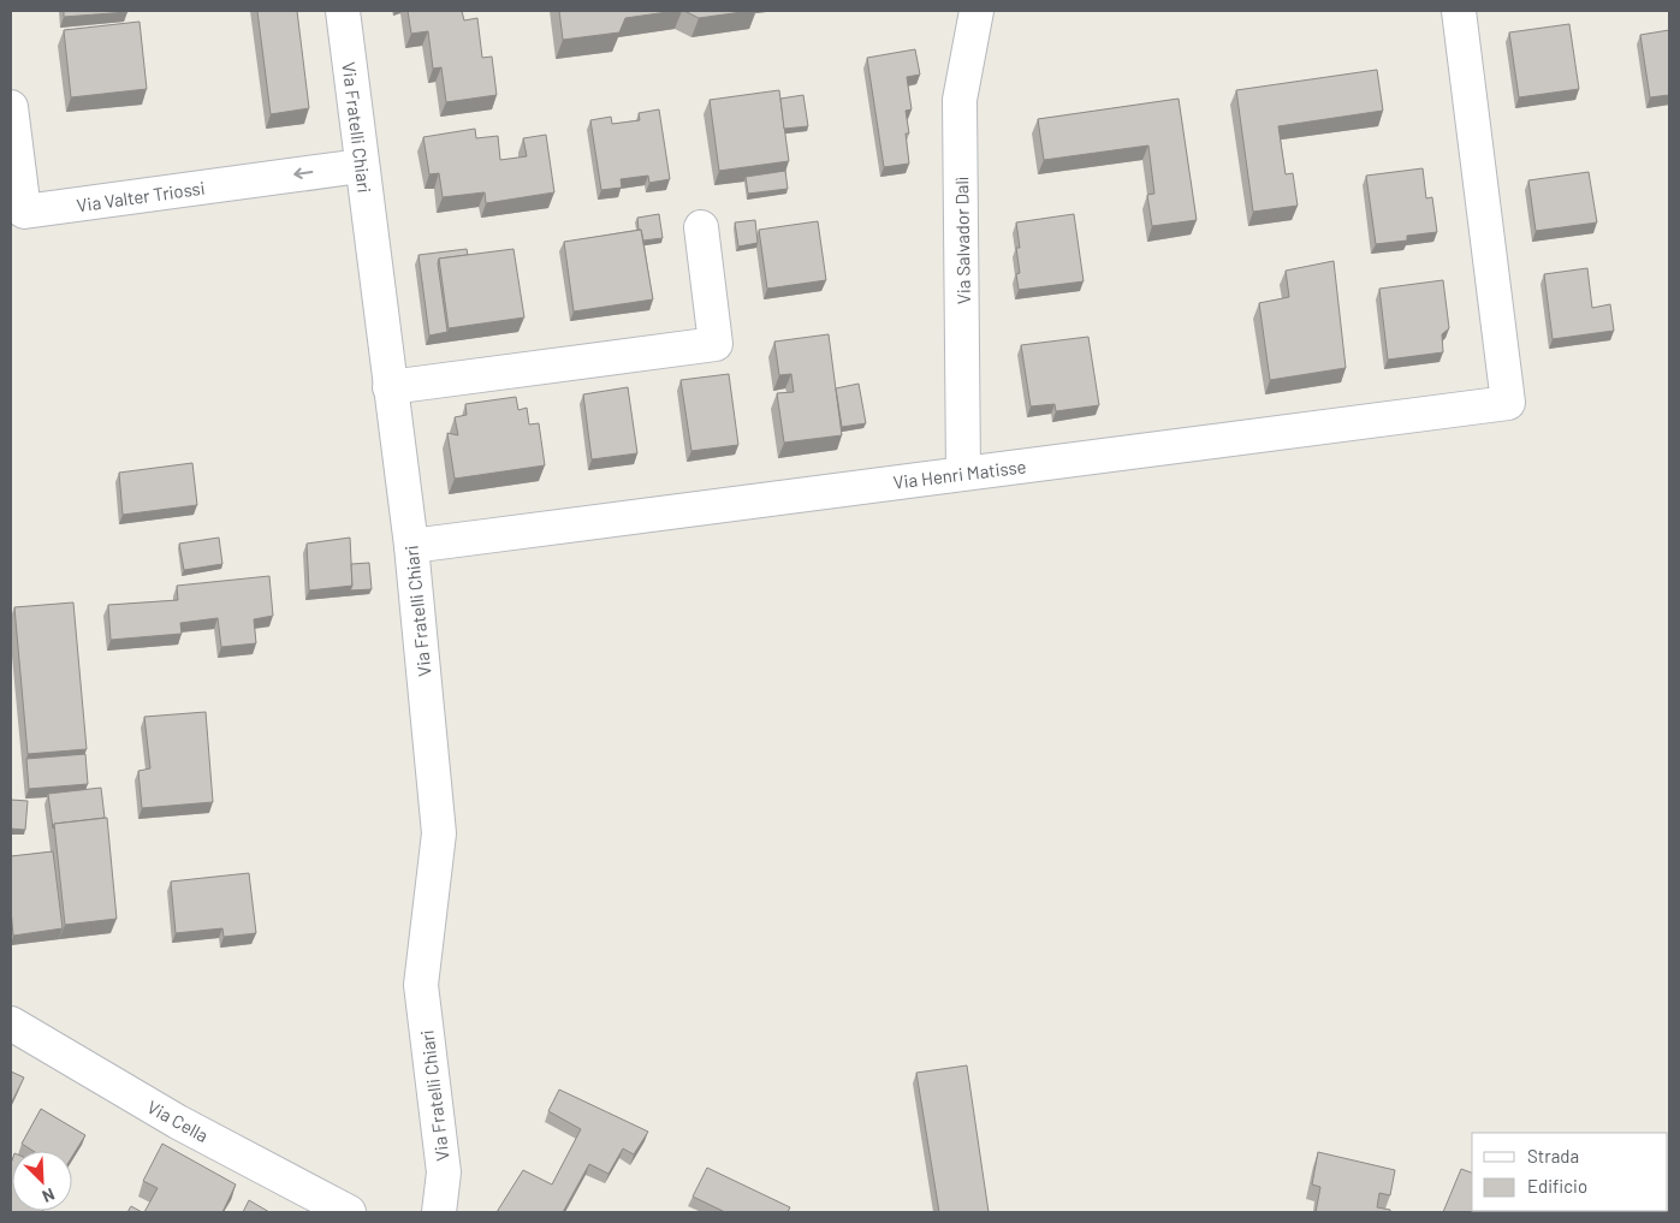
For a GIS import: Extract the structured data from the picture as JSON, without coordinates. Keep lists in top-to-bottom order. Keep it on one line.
{"streets":{"street":["Via Fratelli Chiari","Via Valter Triossi","Via Salvador Dalì","Via Henri Matisse","Via Cella"]},"crossings":[["Via Fratelli Chiari","Via Valter Triossi"],["Via Fratelli Chiari","Via Henri Matisse"],["Via Salvador Dalì","Via Henri Matisse"]],"legend":["Strada","Edificio"],"north":"bottom right"}
